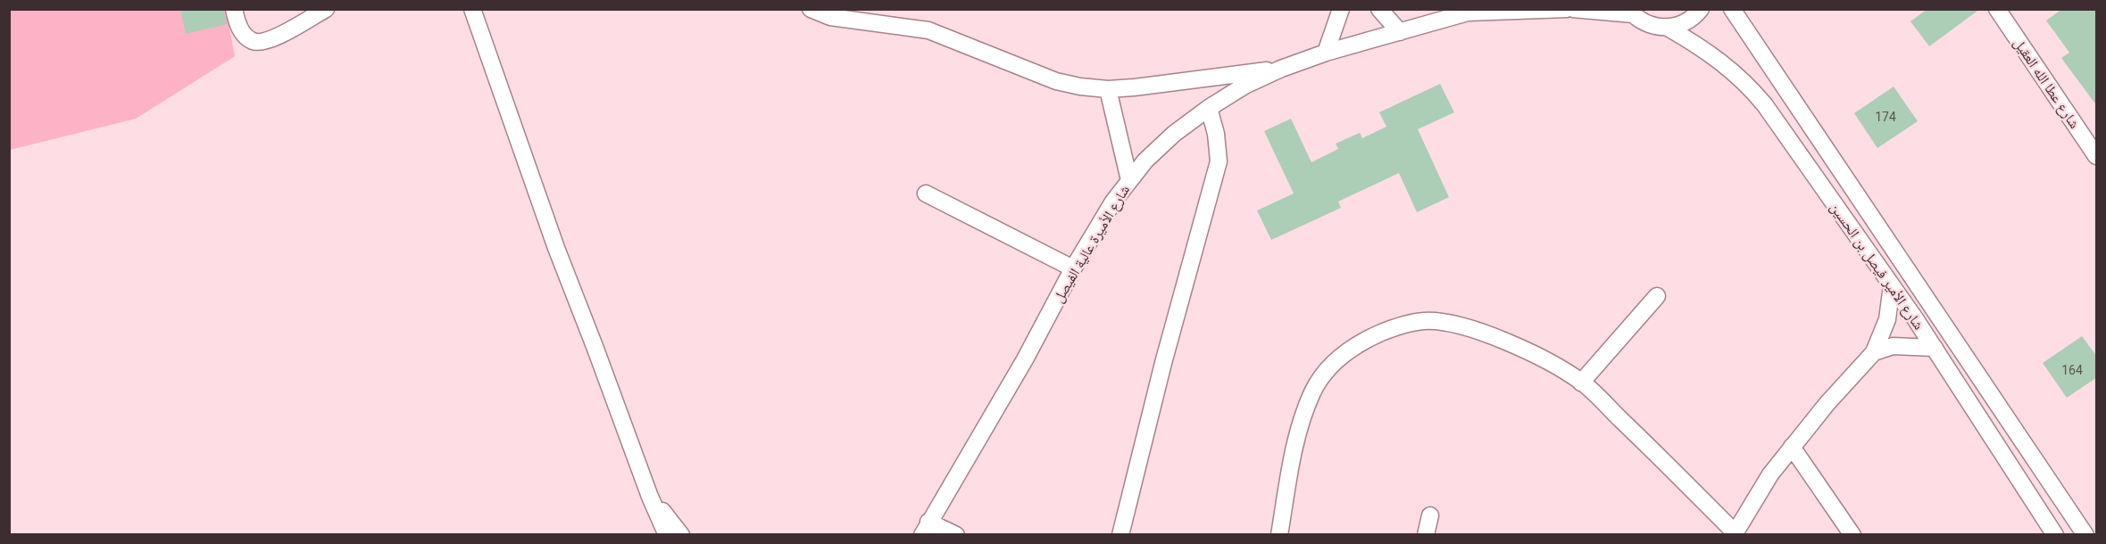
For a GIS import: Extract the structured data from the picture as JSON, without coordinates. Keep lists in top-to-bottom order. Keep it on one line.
{"streets":{"street":["شارع عطا الله العقيل","شارع الأميرة عالية الفيصل","شارع الأمير فيصل بن الحسين"]},"house_numbers":["174","164"]}
